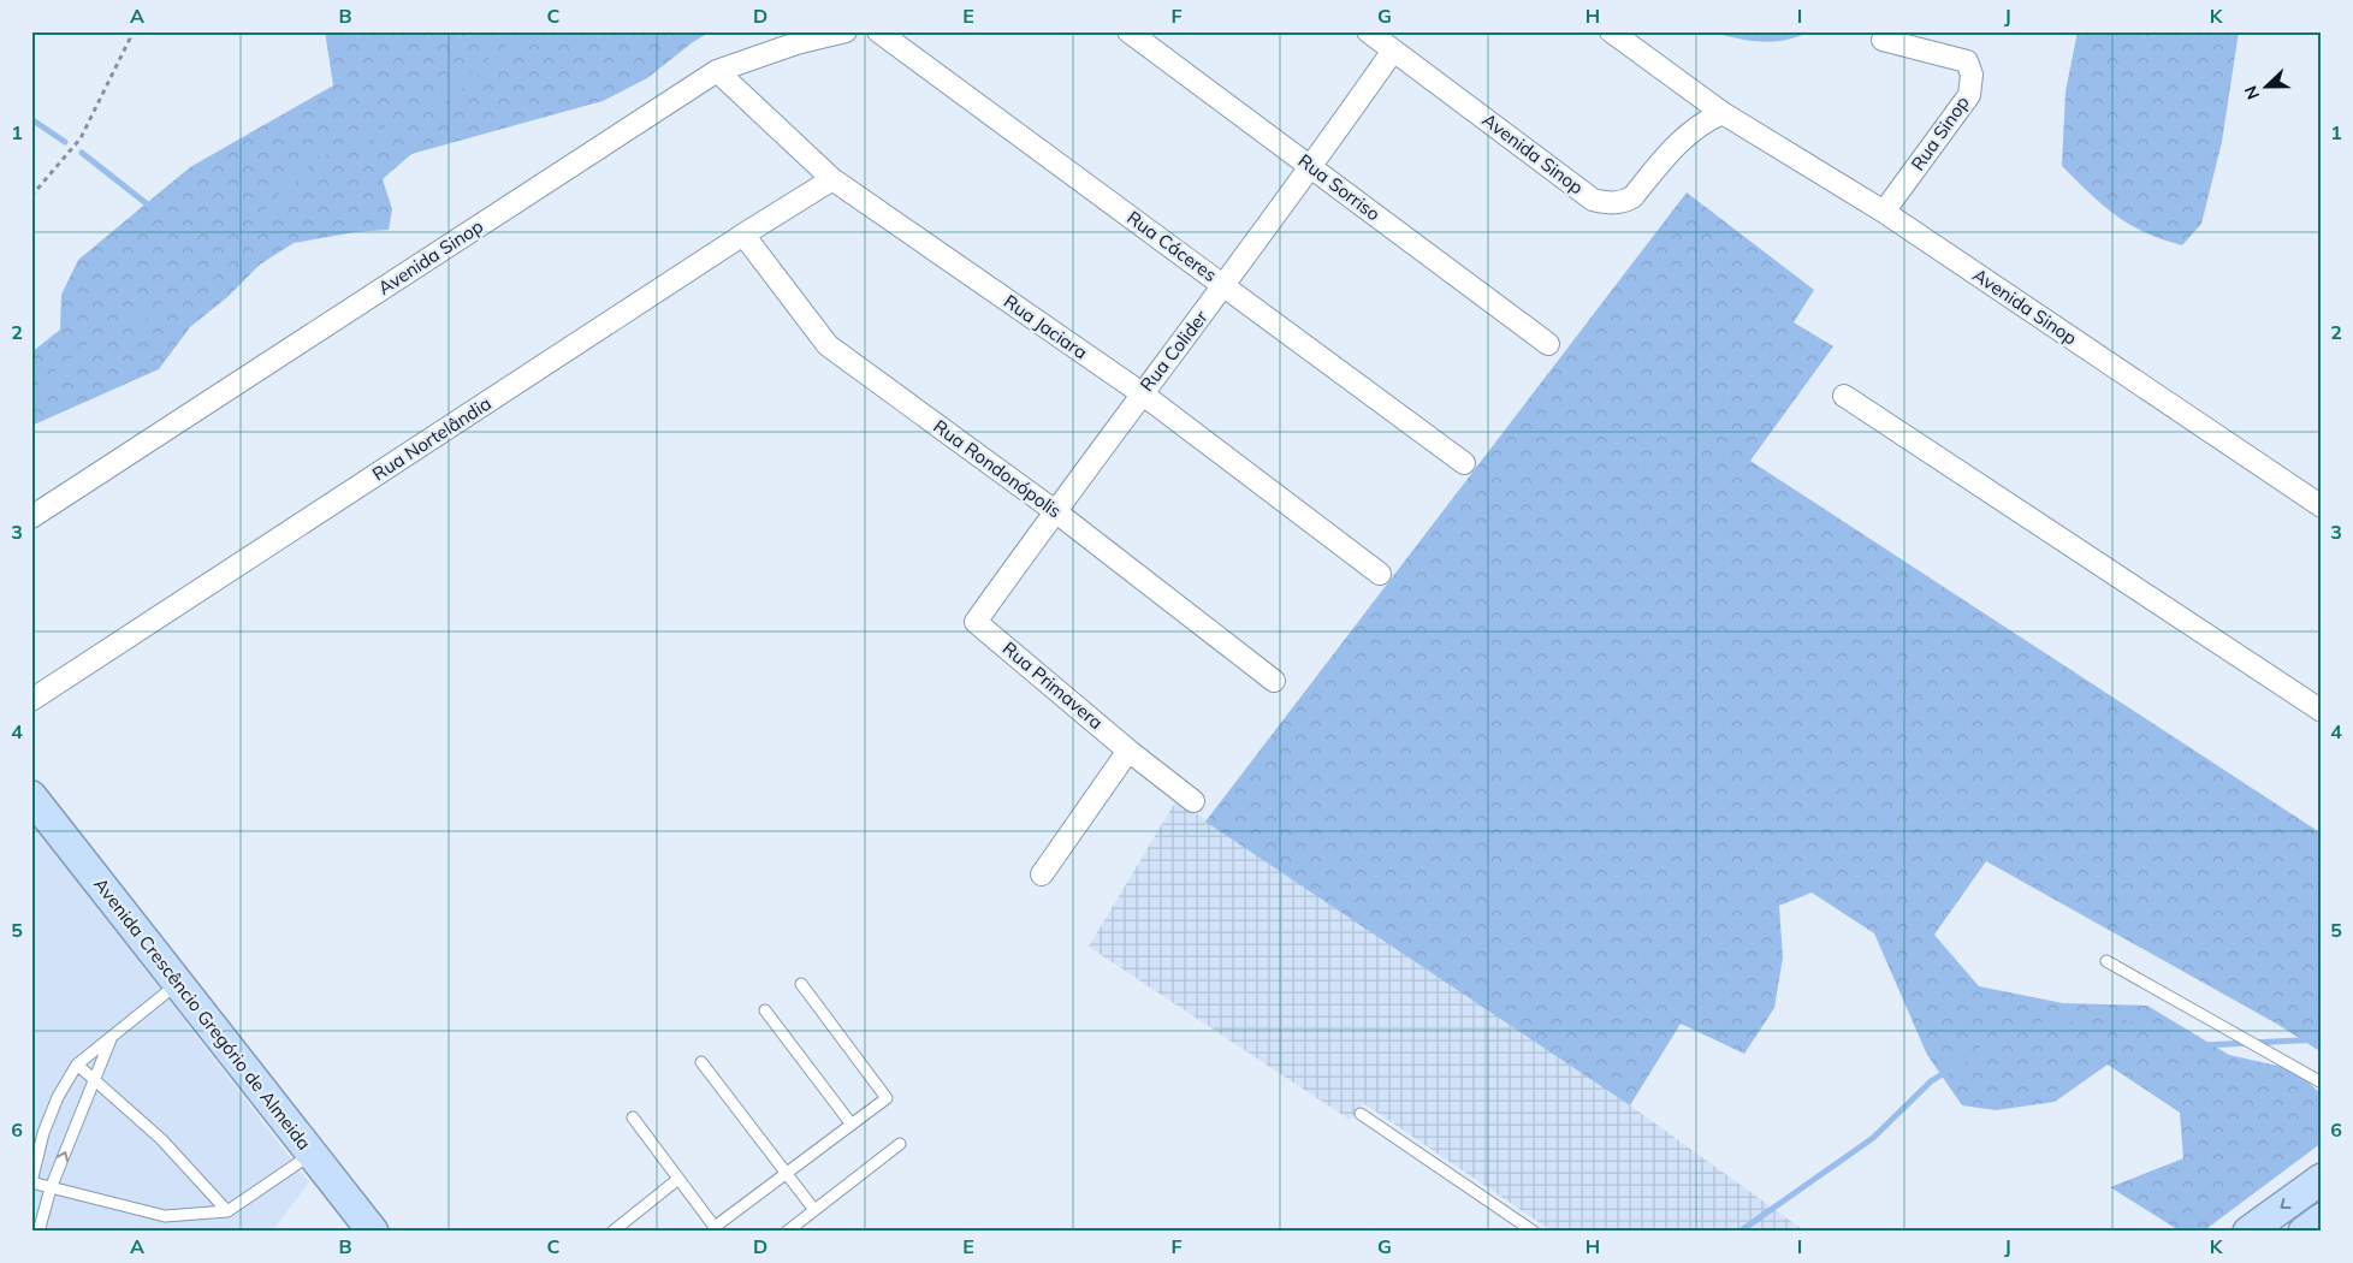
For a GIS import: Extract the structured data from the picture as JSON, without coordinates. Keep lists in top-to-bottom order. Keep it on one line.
{"streets":{"street":["Rua Sinop","Avenida Sinop","Rua Sorriso","Rua Cáceres","Rua Jaciara","Rua Colider","Rua Nortelândia","Rua Rondonópolis","Rua Primavera","Avenida Crescêncio Gregório de Almeida"]},"crossings":[["Rua Sinop","Avenida Sinop"],["Avenida Sinop","Rua Jaciara"],["Avenida Sinop","Rua Colider"],["Rua Sorriso","Rua Colider"],["Rua Cáceres","Rua Colider"],["Rua Jaciara","Rua Colider"],["Rua Jaciara","Rua Nortelândia"],["Rua Colider","Rua Rondonópolis"],["Rua Colider","Rua Primavera"],["Rua Nortelândia","Rua Rondonópolis"]],"north":"left","grid":{"columns":["A","B","C","D","E","F","G","H","I","J","K"],"rows":["1","2","3","4","5","6"]}}
